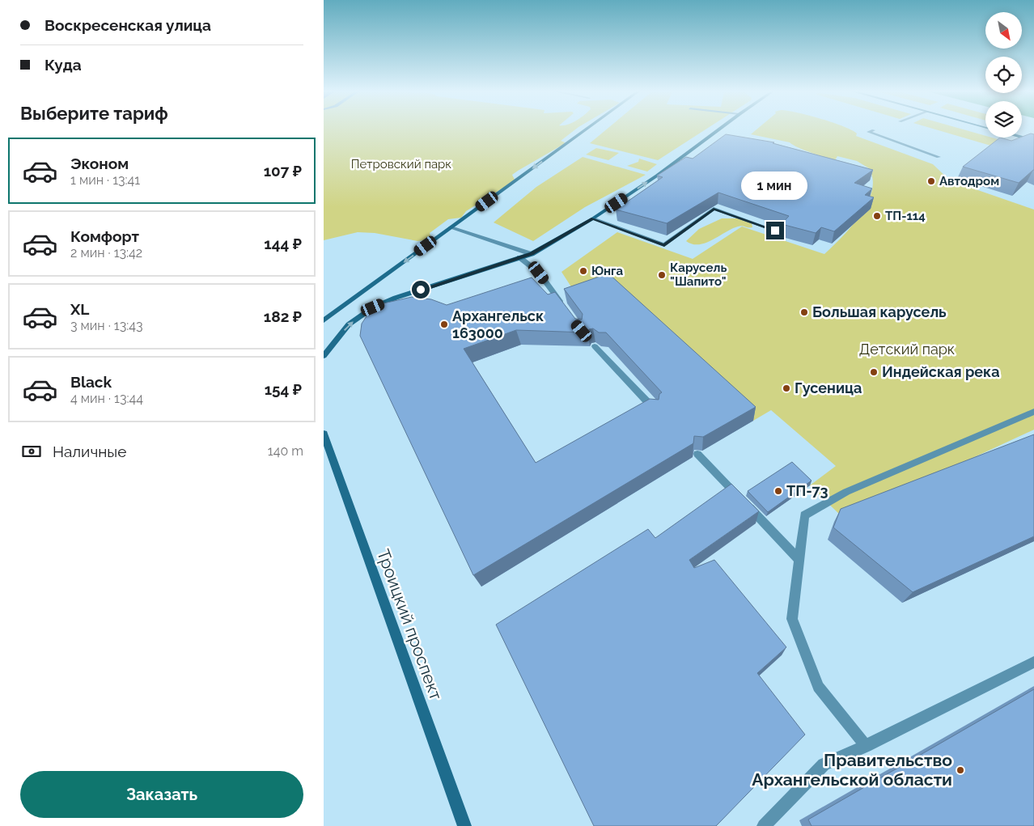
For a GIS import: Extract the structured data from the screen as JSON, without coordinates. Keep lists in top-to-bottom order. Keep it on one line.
{"streets":{"street":["Троицкий проспект"]},"parks":["Петровский парк","Детский парк"],"places":["Автодром","ТП-114","Юнга","Карусель \"Шапито\"","Большая карусель","Архангельск 163000","Индейская река","Гусеница","ТП-73","Правительство Архангельской области"],"north":"bottom right","page":{"banner":["Воскресенская улица","Куда"],"heading":"Выберите тариф","list":[{"name":"Эконом","note":"1 мин · 13:41","value":"107 ₽"},{"name":"Комфорт","note":"2 мин · 13:42","value":"144 ₽"},{"name":"XL","note":"3 мин · 13:43","value":"182 ₽"},{"name":"Black","note":"4 мин · 13:44","value":"154 ₽"}],"bubble":"1 мин","pay":["Наличные","140 m"],"buttons":"Заказать"}}
